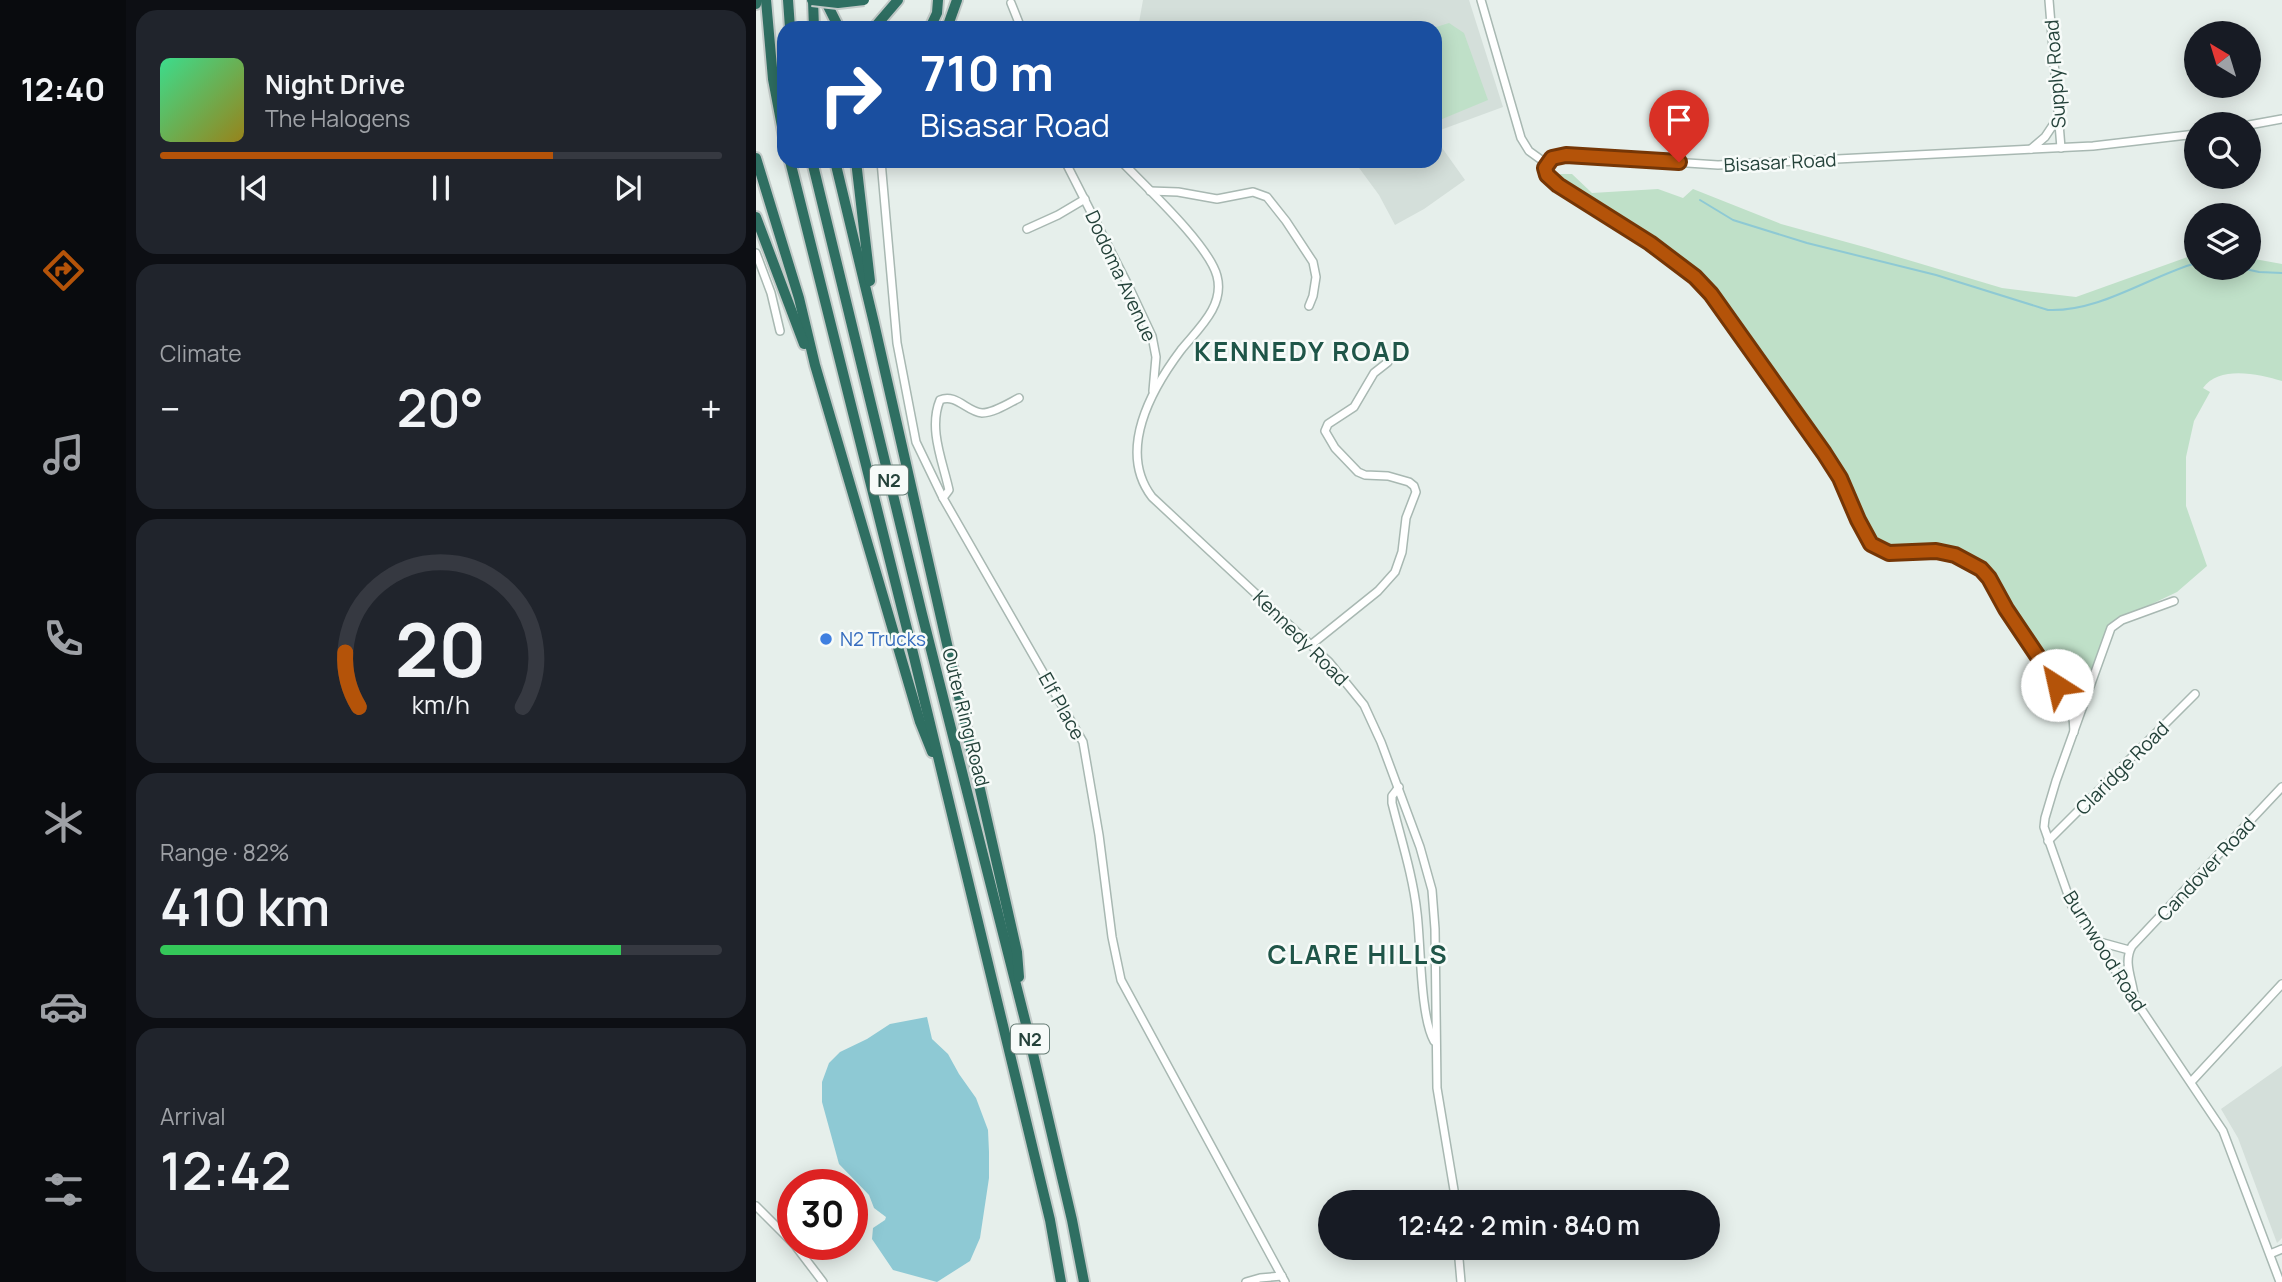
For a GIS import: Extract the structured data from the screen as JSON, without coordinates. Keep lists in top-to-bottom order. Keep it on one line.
{"streets":{"highway":["N2","Outer Ring Road"],"street":["Supply Road","Bisasar Road","Dodoma Avenue","Kennedy Road","Elf Place","Claridge Road","Candover Road","Burnwood Road"]},"crossings":[["Supply Road","Bisasar Road"],["Dodoma Avenue","Kennedy Road"],["Claridge Road","Burnwood Road"]],"districts":["KENNEDY ROAD","CLARE HILLS"],"places":["N2 Trucks"],"north":"top left","page":{"tabs":"12:40","turn":["710 m","Bisasar Road"],"song":["Night Drive","The Halogens"],"tile":["Climate",["Range · 82%","410 km"],["Arrival","12:42"]],"heat":["−","20°","+"],"limit":"30","trip":"12:42 · 2 min · 840 m","gauge":["20","km/h"]}}
